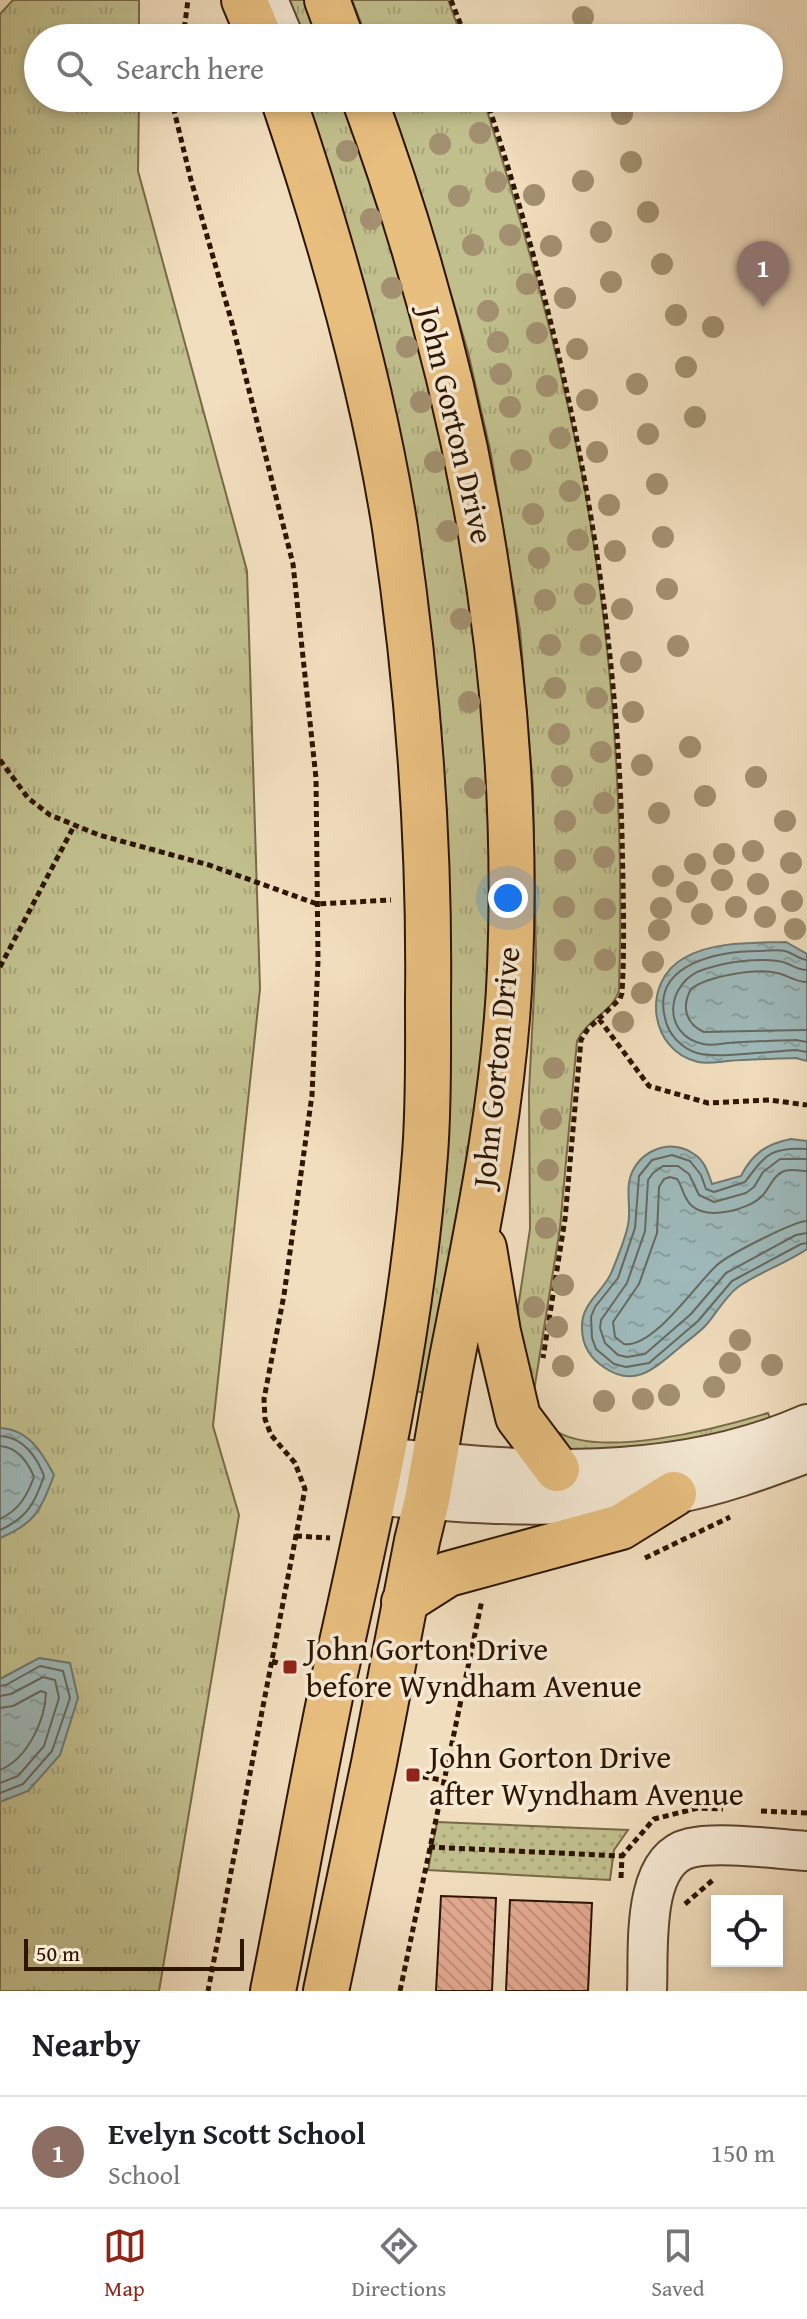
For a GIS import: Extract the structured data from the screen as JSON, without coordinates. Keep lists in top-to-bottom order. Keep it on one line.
{"streets":{"main road":["John Gorton Drive"]},"places":{"transit":["John Gorton Drive before Wyndham Avenue","John Gorton Drive after Wyndham Avenue"]},"scale_bar":"50 m","page":{"search":"Search here","pins":"1","scale":"50 m","heading":"Nearby","list":[{"mark":"1","name":"Evelyn Scott School","note":"School","value":"150 m"}],"nav":["Map","Directions","Saved"]}}
